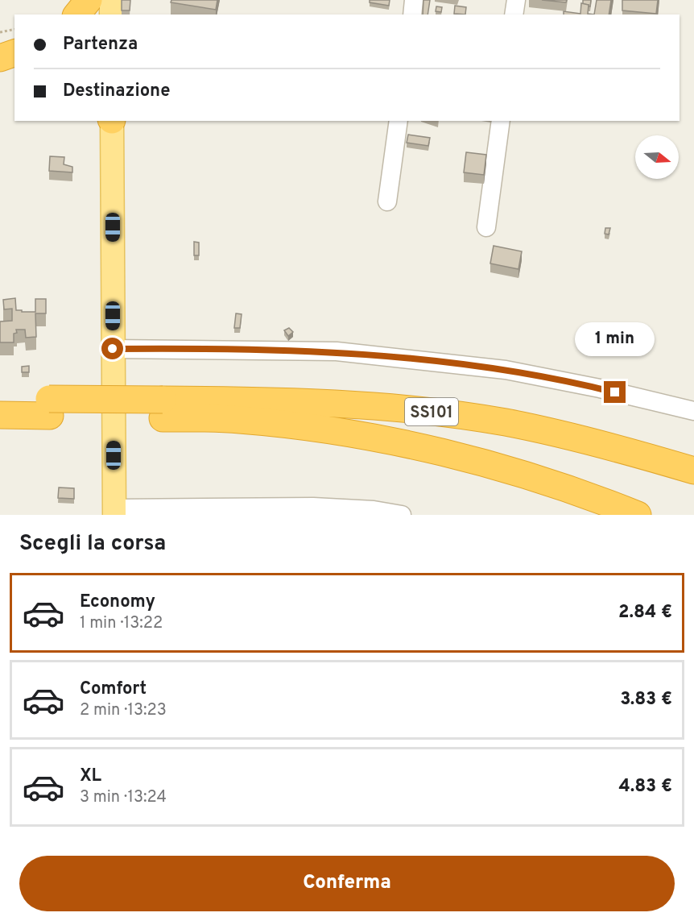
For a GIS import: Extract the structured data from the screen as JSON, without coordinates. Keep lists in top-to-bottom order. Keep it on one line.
{"streets":{"highway":["SS101"]},"north":"right","page":{"banner":["Partenza","Destinazione"],"bubble":"1 min","heading":"Scegli la corsa","list":[{"name":"Economy","note":"1 min · 13:22","value":"2.84 €"},{"name":"Comfort","note":"2 min · 13:23","value":"3.83 €"},{"name":"XL","note":"3 min · 13:24","value":"4.83 €"}],"buttons":"Conferma"}}
